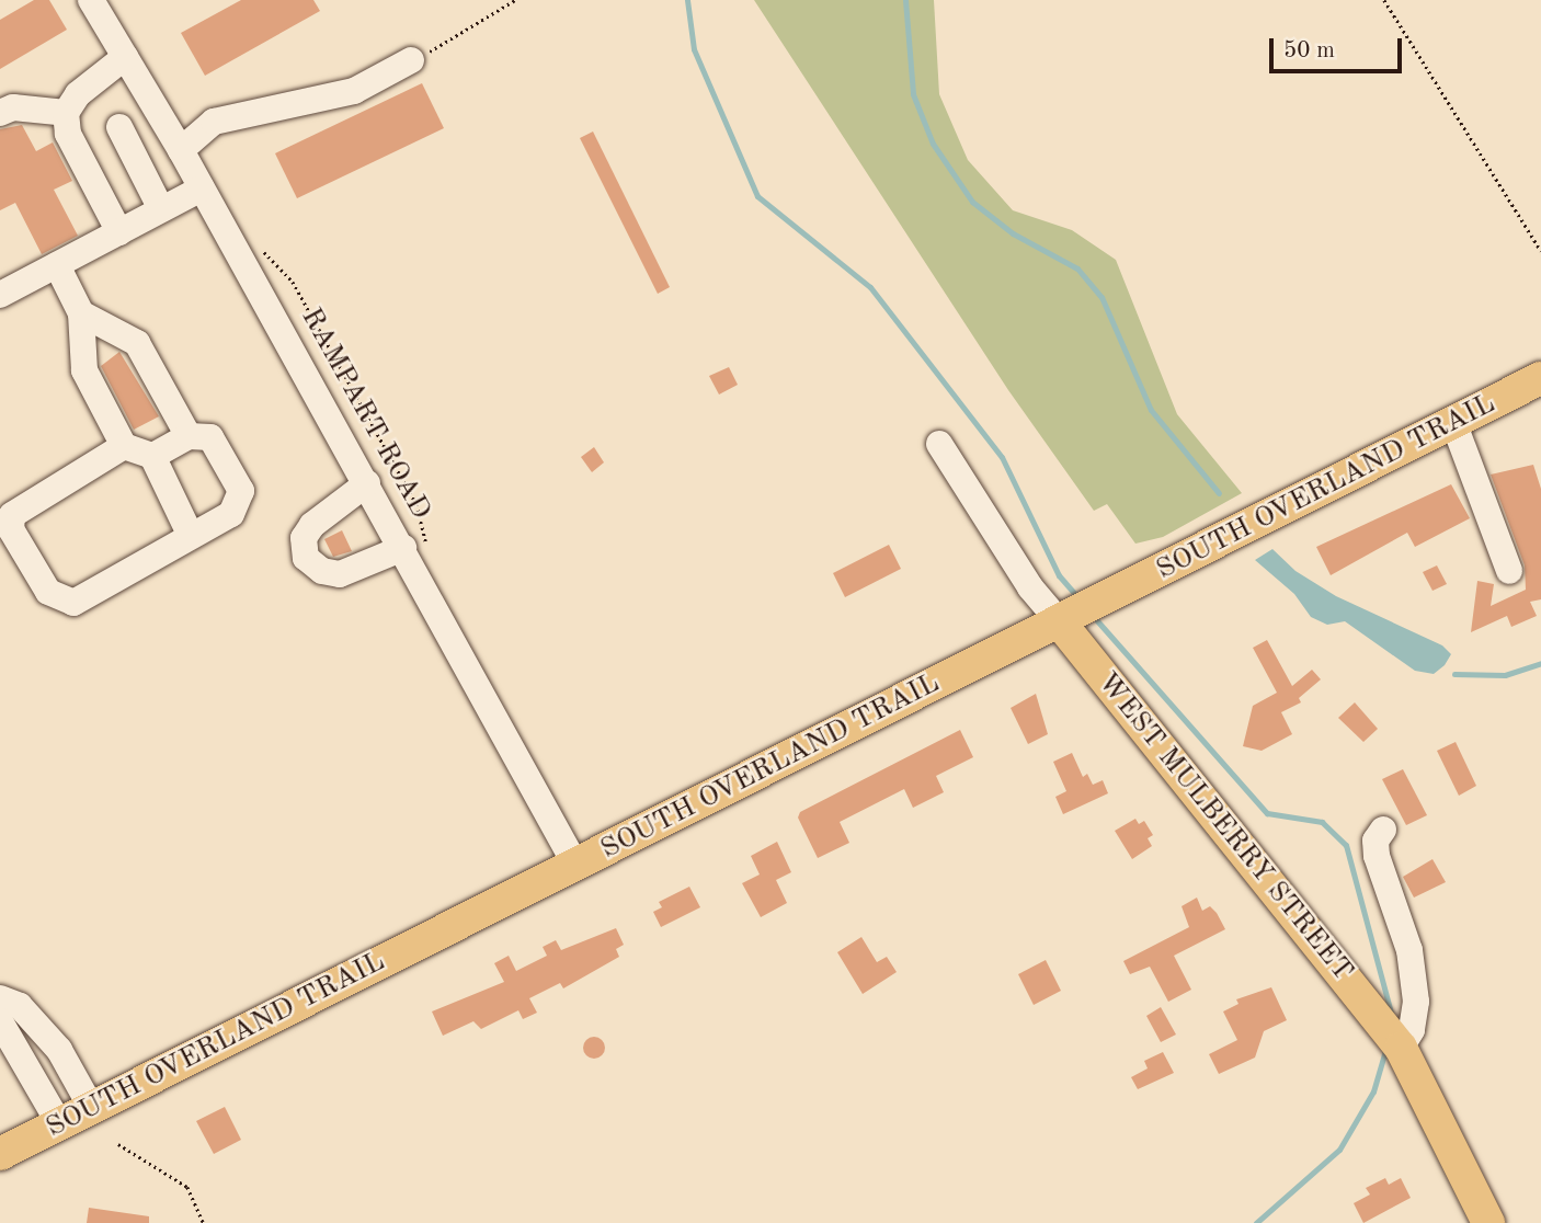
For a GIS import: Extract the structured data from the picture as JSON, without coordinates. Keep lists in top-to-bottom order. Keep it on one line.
{"streets":{"main road":["SOUTH OVERLAND TRAIL","WEST MULBERRY STREET"],"street":["RAMPART ROAD"]},"crossings":[["RAMPART ROAD","SOUTH OVERLAND TRAIL"],["SOUTH OVERLAND TRAIL","WEST MULBERRY STREET"]],"scale_bar":"50 m"}
